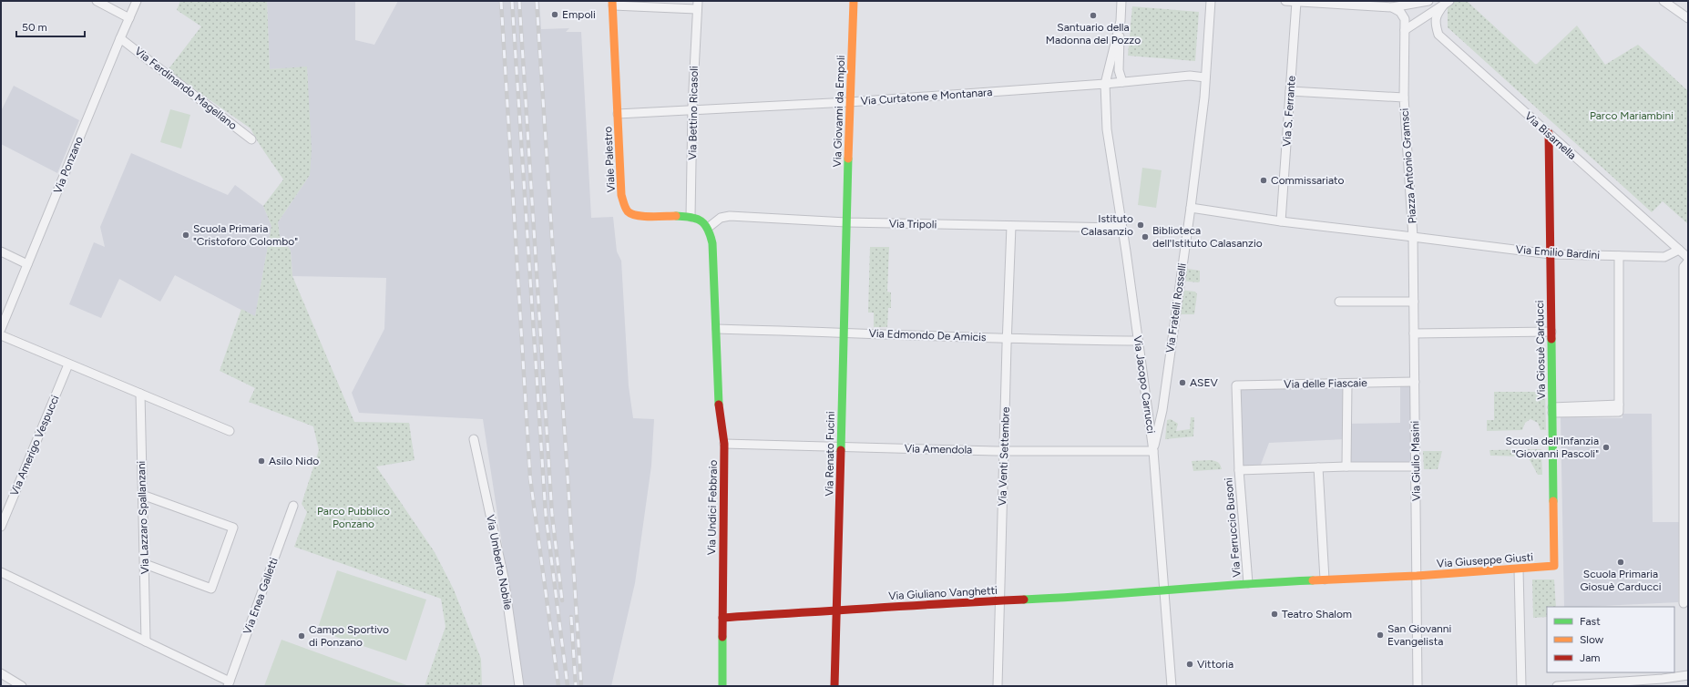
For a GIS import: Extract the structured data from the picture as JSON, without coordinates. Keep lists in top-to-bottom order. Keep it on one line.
{"streets":{"main road":["Via Giovanni da Empoli","Viale Palestro","Via Giosuè Carducci","Via Renato Fucini","Via Undici Febbraio","Via Ferruccio Busoni","Via Giuseppe Giusti","Via Giuliano Vanghetti"],"street":["Via Ferdinando Magellano","Via Curtatone e Montanara","Via S. Ferrante","Via Bettino Ricasoli","Via Bisarnella","Via Ponzano","Piazza Antonio Gramsci","Via Tripoli","Via Emilio Bardini","Via Fratelli Rosselli","Via Edmondo De Amicis","Via delle Fiascaie","Via Jacopo Carrucci","Via Amerigo Vespucci","Via Amendola","Via Venti Settembre","Via Giulio Masini","Via Lazzaro Spallanzani","Via Umberto Nobile","Via Enea Galletti"]},"crossings":[["Via Ferdinando Magellano","Via Ponzano"],["Via Curtatone e Montanara","Via Giovanni da Empoli"],["Via Curtatone e Montanara","Via Bettino Ricasoli"],["Via Curtatone e Montanara","Viale Palestro"],["Via Curtatone e Montanara","Via Fratelli Rosselli"],["Via Curtatone e Montanara","Via Jacopo Carrucci"],["Via Giovanni da Empoli","Via Tripoli"],["Via Giovanni da Empoli","Via Renato Fucini"],["Via S. Ferrante","Piazza Antonio Gramsci"],["Via Bettino Ricasoli","Viale Palestro"],["Via Bisarnella","Via Emilio Bardini"],["Via Bisarnella","Via Giosuè Carducci"],["Viale Palestro","Via Tripoli"],["Piazza Antonio Gramsci","Via Emilio Bardini"],["Piazza Antonio Gramsci","Via Fratelli Rosselli"],["Piazza Antonio Gramsci","Via Giulio Masini"],["Via Tripoli","Via Jacopo Carrucci"],["Via Tripoli","Via Renato Fucini"],["Via Tripoli","Via Venti Settembre"],["Via Emilio Bardini","Via Giosuè Carducci"],["Via Emilio Bardini","Via Giulio Masini"],["Via Fratelli Rosselli","Via Jacopo Carrucci"],["Via Fratelli Rosselli","Via Amendola"],["Via Edmondo De Amicis","Via Jacopo Carrucci"],["Via Edmondo De Amicis","Via Renato Fucini"],["Via Edmondo De Amicis","Via Venti Settembre"],["Via Edmondo De Amicis","Via Undici Febbraio"],["Via Giosuè Carducci","Via Giuseppe Giusti"],["Via delle Fiascaie","Via Giulio Masini"],["Via delle Fiascaie","Via Ferruccio Busoni"],["Via Jacopo Carrucci","Via Amendola"],["Via Jacopo Carrucci","Via Ferruccio Busoni"],["Via Jacopo Carrucci","Via Giuliano Vanghetti"],["Via Amendola","Via Renato Fucini"],["Via Amendola","Via Venti Settembre"],["Via Amendola","Via Undici Febbraio"],["Via Renato Fucini","Via Giuliano Vanghetti"],["Via Venti Settembre","Via Giuliano Vanghetti"],["Via Giulio Masini","Via Ferruccio Busoni"],["Via Giulio Masini","Via Giuseppe Giusti"],["Via Undici Febbraio","Via Giuliano Vanghetti"],["Via Ferruccio Busoni","Via Giuseppe Giusti"],["Via Ferruccio Busoni","Via Giuliano Vanghetti"]],"parks":["Parco Mariambini","Parco Pubblico Ponzano"],"places":["Empoli","Santuario della Madonna del Pozzo","Commissariato","Istituto Calasanzio","Scuola Primaria \"Cristoforo Colombo\"","Biblioteca dell'Istituto Calasanzio","ASEV","Scuola dell'Infanzia \"Giovanni Pascoli\"","Asilo Nido","Scuola Primaria Giosuè Carducci","Teatro Shalom","San Giovanni Evangelista","Campo Sportivo di Ponzano","Vittoria"],"legend":["Fast","Slow","Jam"],"scale_bar":"50 m"}
